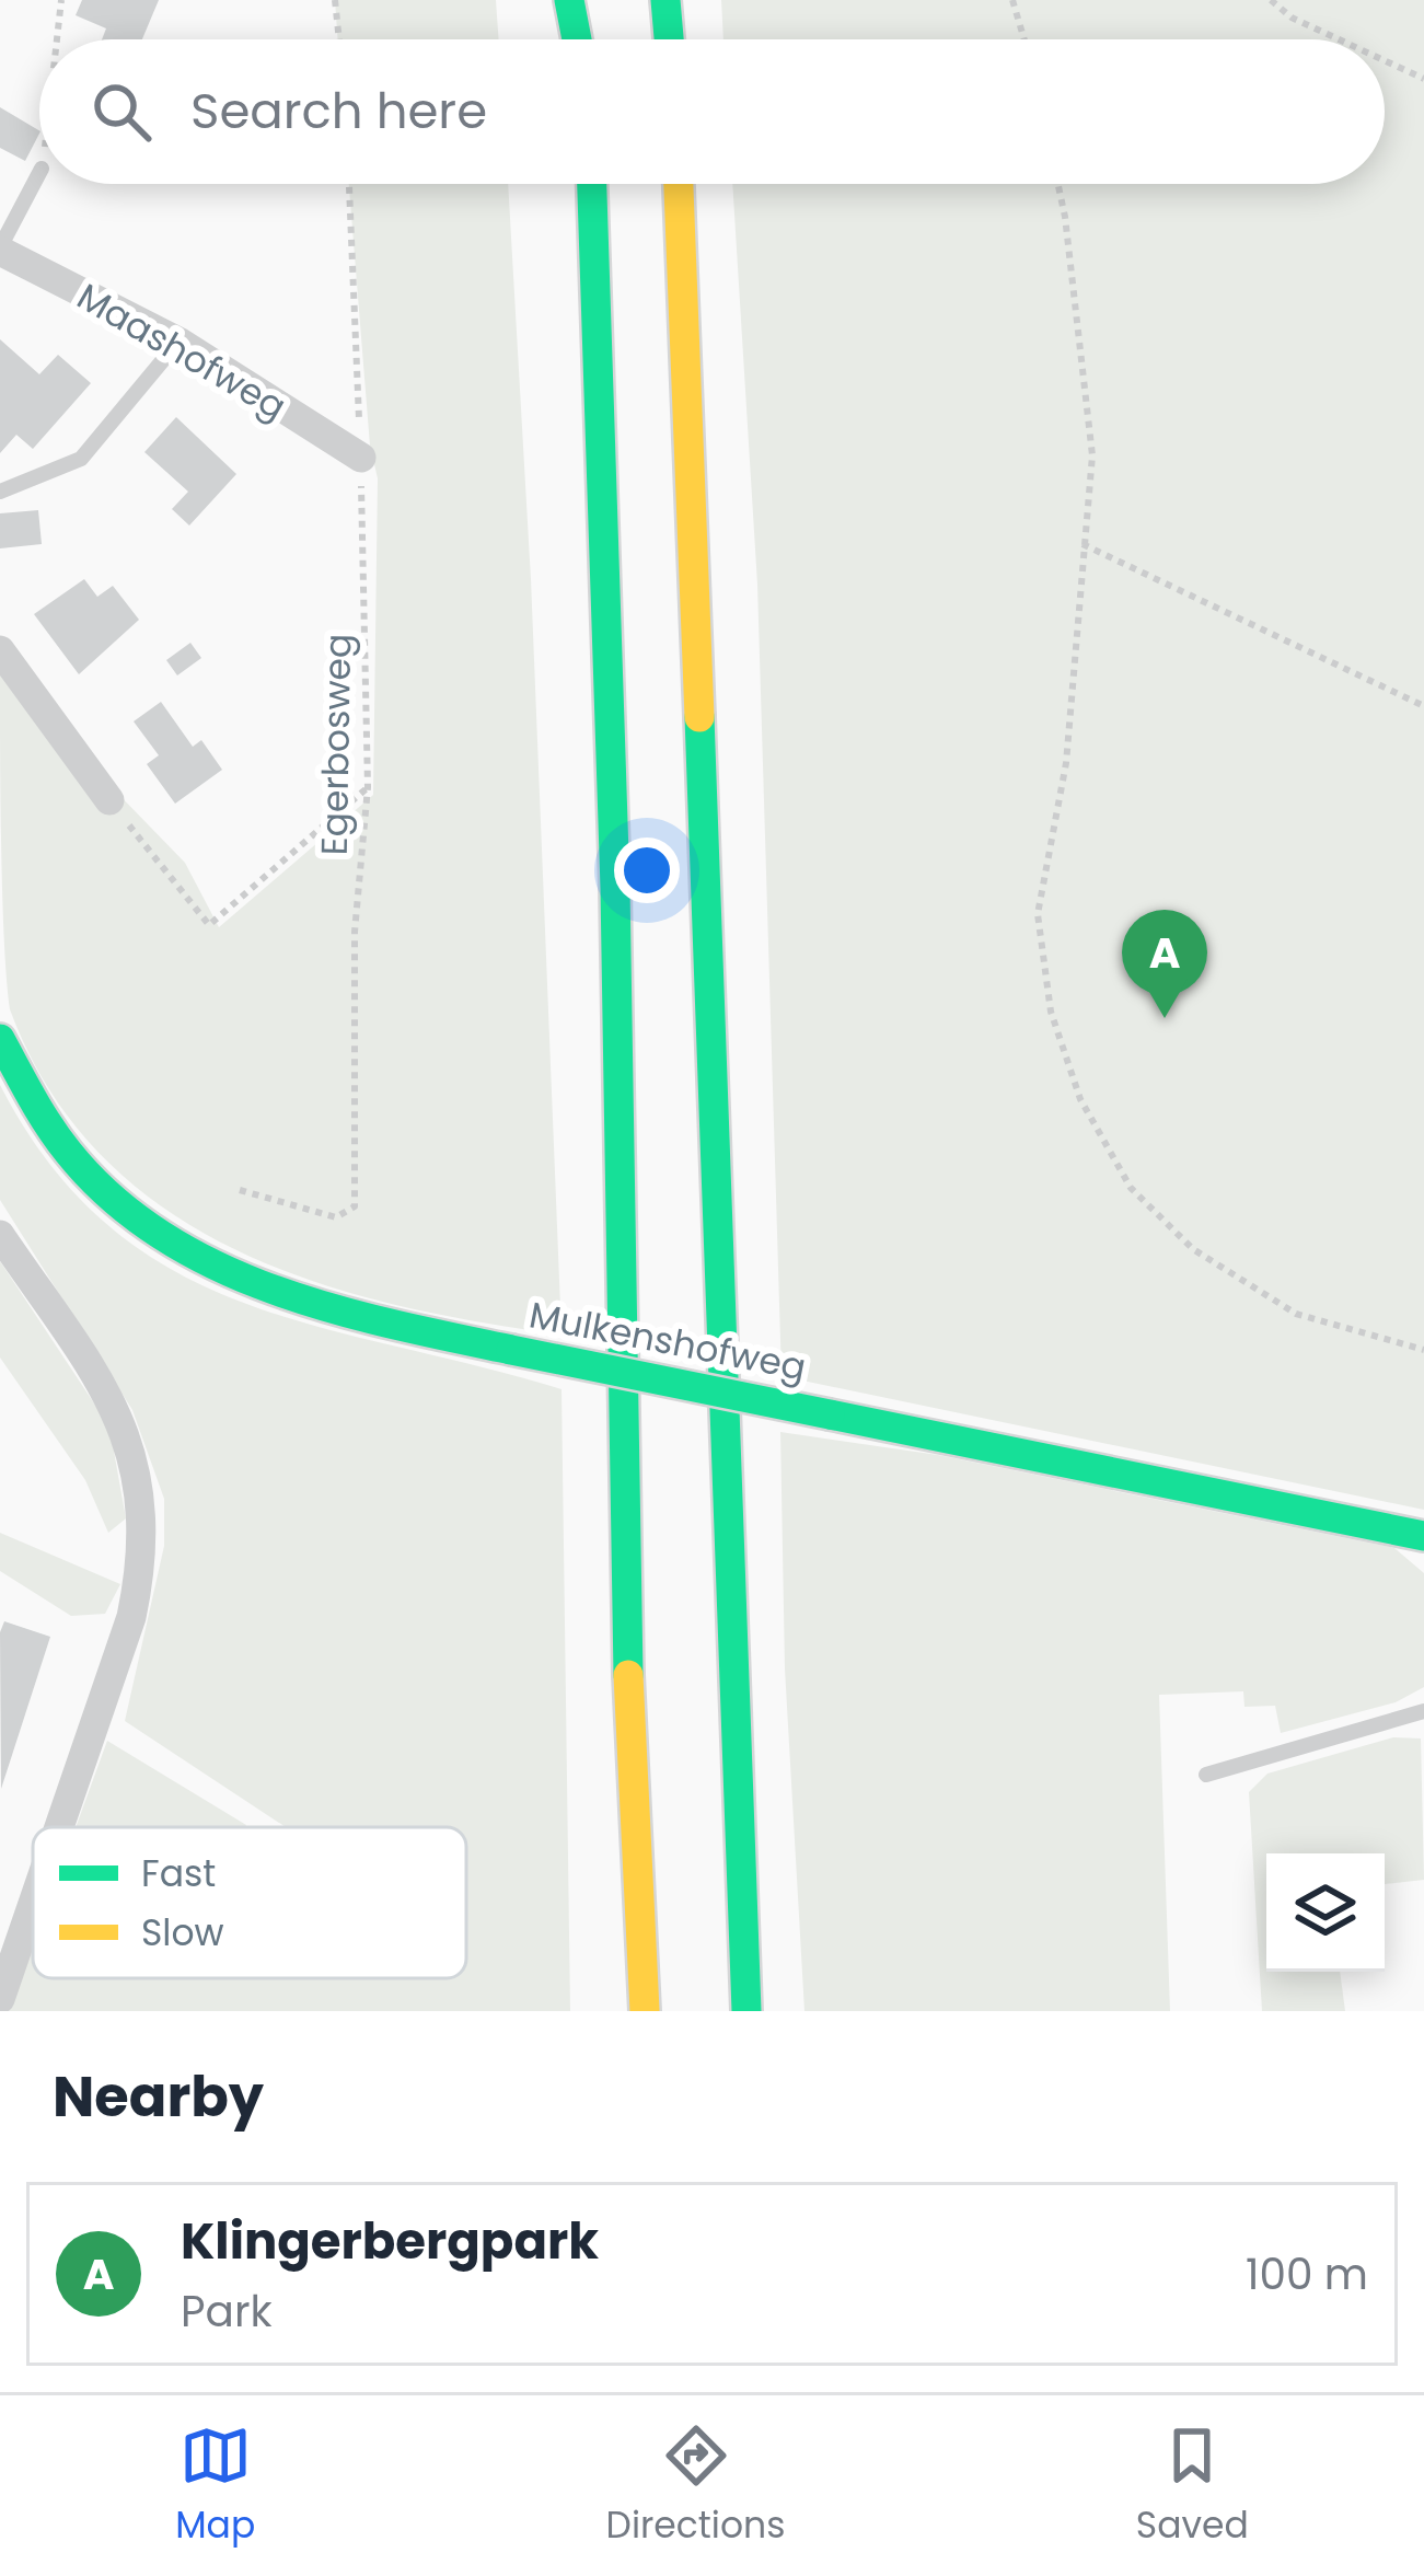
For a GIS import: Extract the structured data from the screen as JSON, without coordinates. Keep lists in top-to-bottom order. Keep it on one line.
{"streets":{"main road":["Mulkenshofweg"],"street":["Maashofweg"],"path":["Egerbosweg"]},"crossings":[["Maashofweg","Egerbosweg"]],"legend":["Fast","Slow"],"page":{"search":"Search here","pins":"A","heading":"Nearby","list":[{"mark":"A","name":"Klingerbergpark","note":"Park","value":"100 m"}],"nav":["Map","Directions","Saved"]}}
